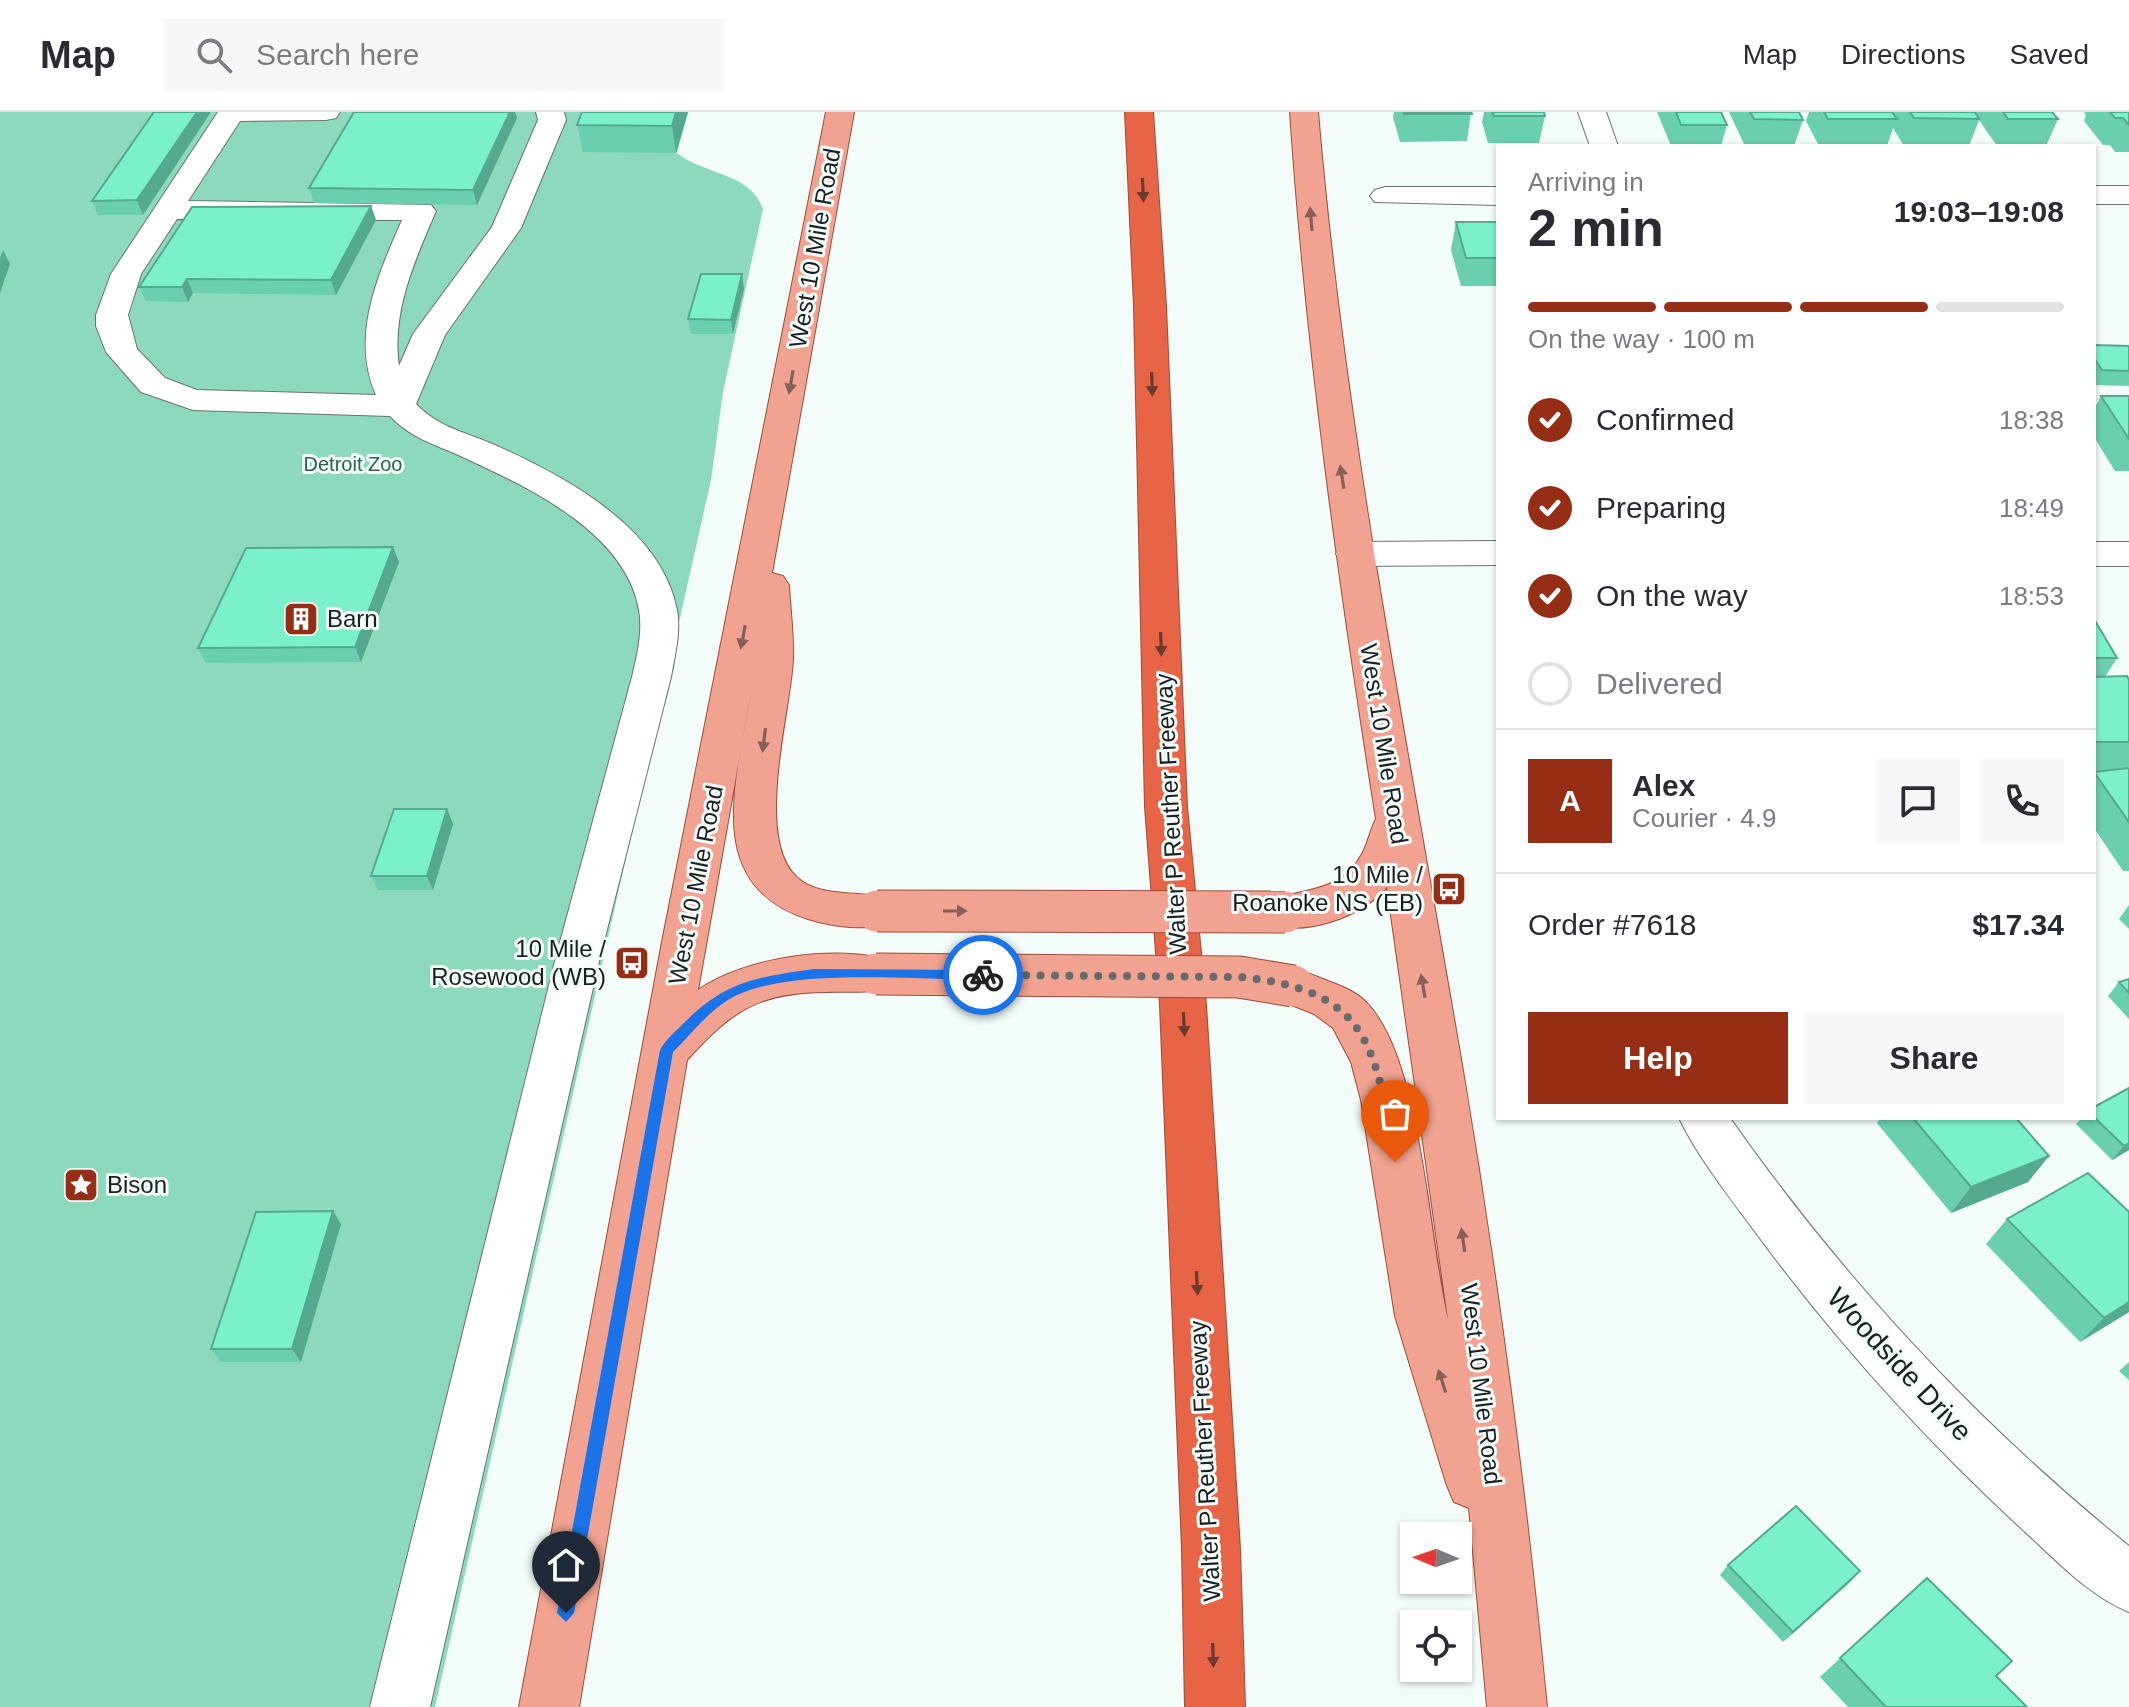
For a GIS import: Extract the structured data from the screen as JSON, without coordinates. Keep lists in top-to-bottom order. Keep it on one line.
{"streets":{"highway":["Walter P Reuther Freeway"],"main road":["West 10 Mile Road"],"street":["Woodside Drive"]},"one_way":["Walter P Reuther Freeway"],"parks":["Detroit Zoo"],"places":{"building":["Barn"],"bus stop":["10 Mile / Roanoke NS (EB)","10 Mile / Rosewood (WB)"],"place":["Bison"]},"north":"left","page":{"header":"Map","search":"Search here","nav":["Map","Directions","Saved"],"heading":["2 min","Arriving in","19:03–19:08"],"panel":["Alex","Courier · 4.9","Order #7618","$17.34"],"bar":"On the way · 100 m","list":[["Confirmed","18:38"],["Preparing","18:49"],["On the way","18:53"],"Delivered"],"round":"A","buttons":["Help","Share"]}}
